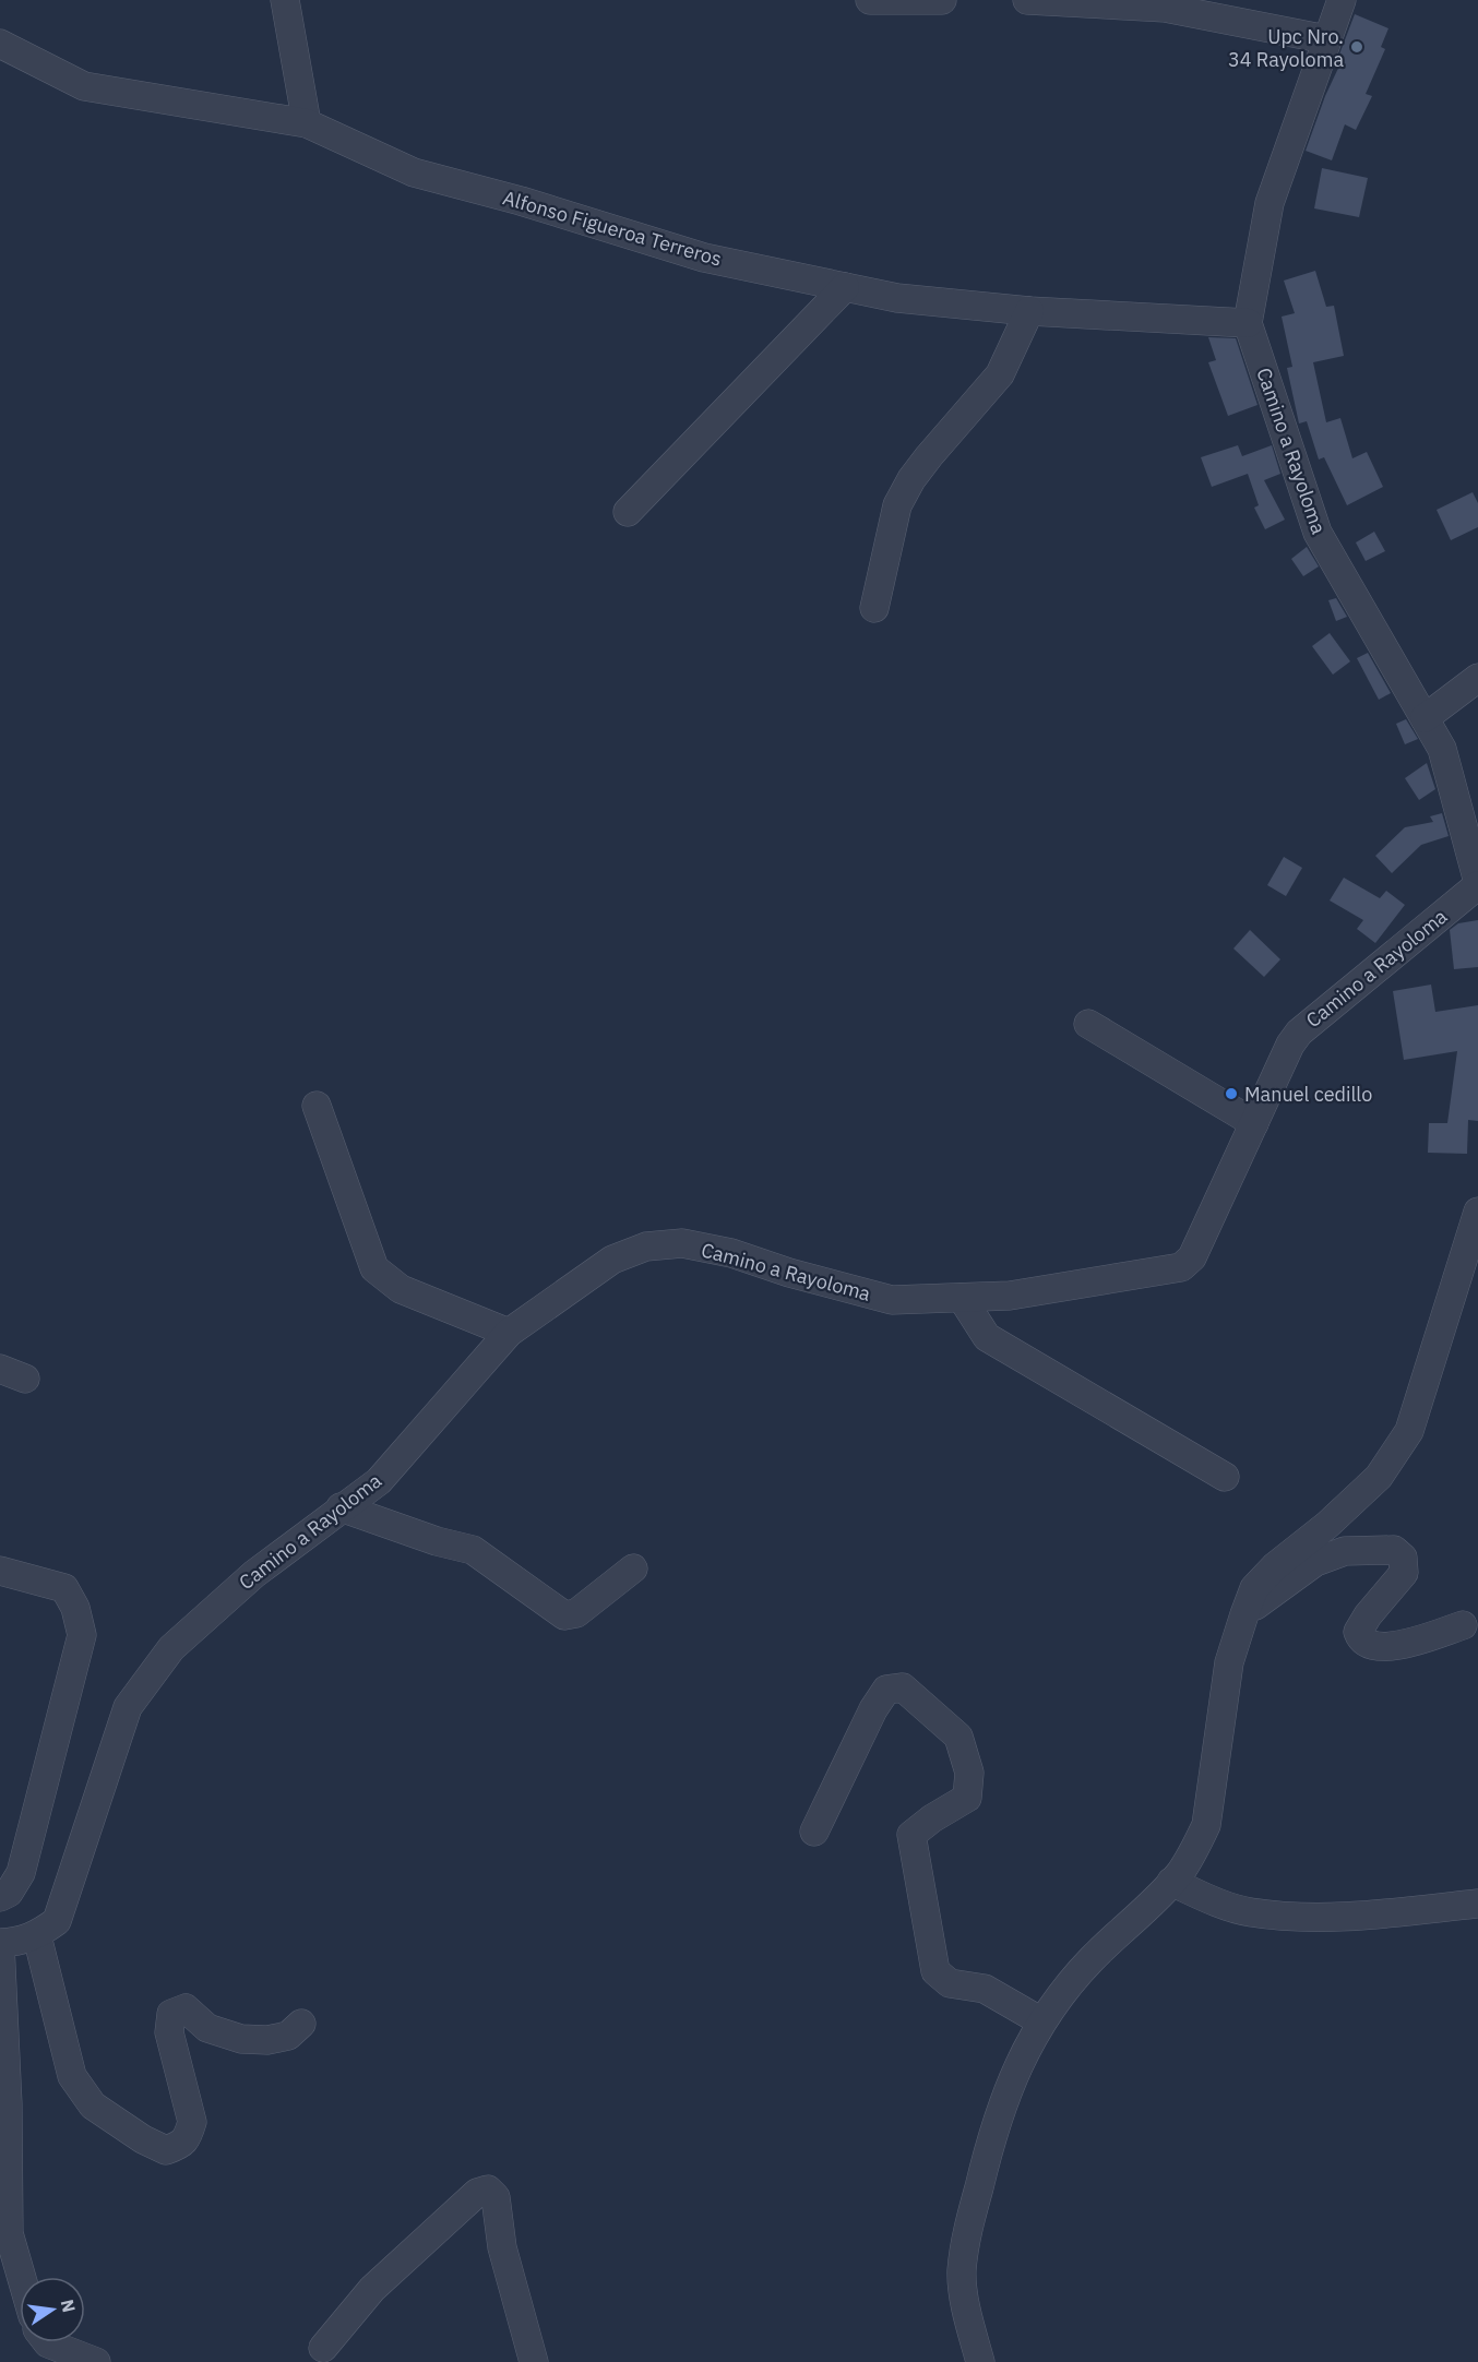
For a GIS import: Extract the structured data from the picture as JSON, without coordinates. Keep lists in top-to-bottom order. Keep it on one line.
{"streets":{"street":["Alfonso Figueroa Terreros","Camino a Rayoloma"]},"crossings":[["Alfonso Figueroa Terreros","Camino a Rayoloma"]],"places":["Upc Nro. 34 Rayoloma","Manuel cedillo"],"north":"right"}
